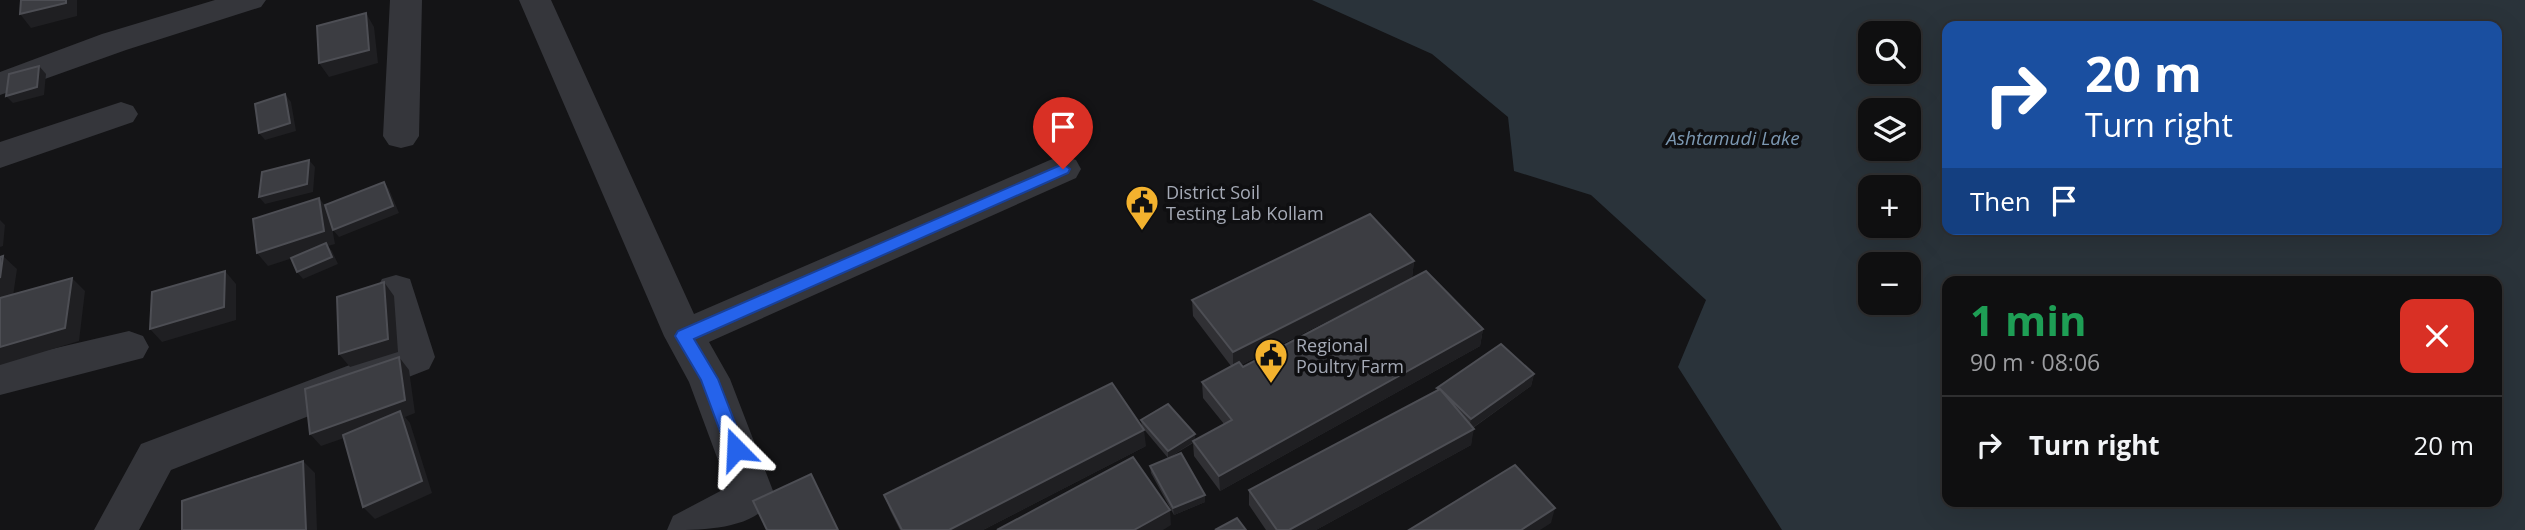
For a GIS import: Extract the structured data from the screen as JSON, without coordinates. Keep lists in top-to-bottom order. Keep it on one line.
{"water":["Ashtamudi Lake"],"places":{"public building":["District Soil Testing Lab Kollam","Regional Poultry Farm"]},"page":{"map_buttons":["+","−"],"turn":["20 m","Turn right"],"then":"Then","heading":["1 min","90 m · 08:06"],"list":[{"name":"Turn right","value":"20 m"}]}}
